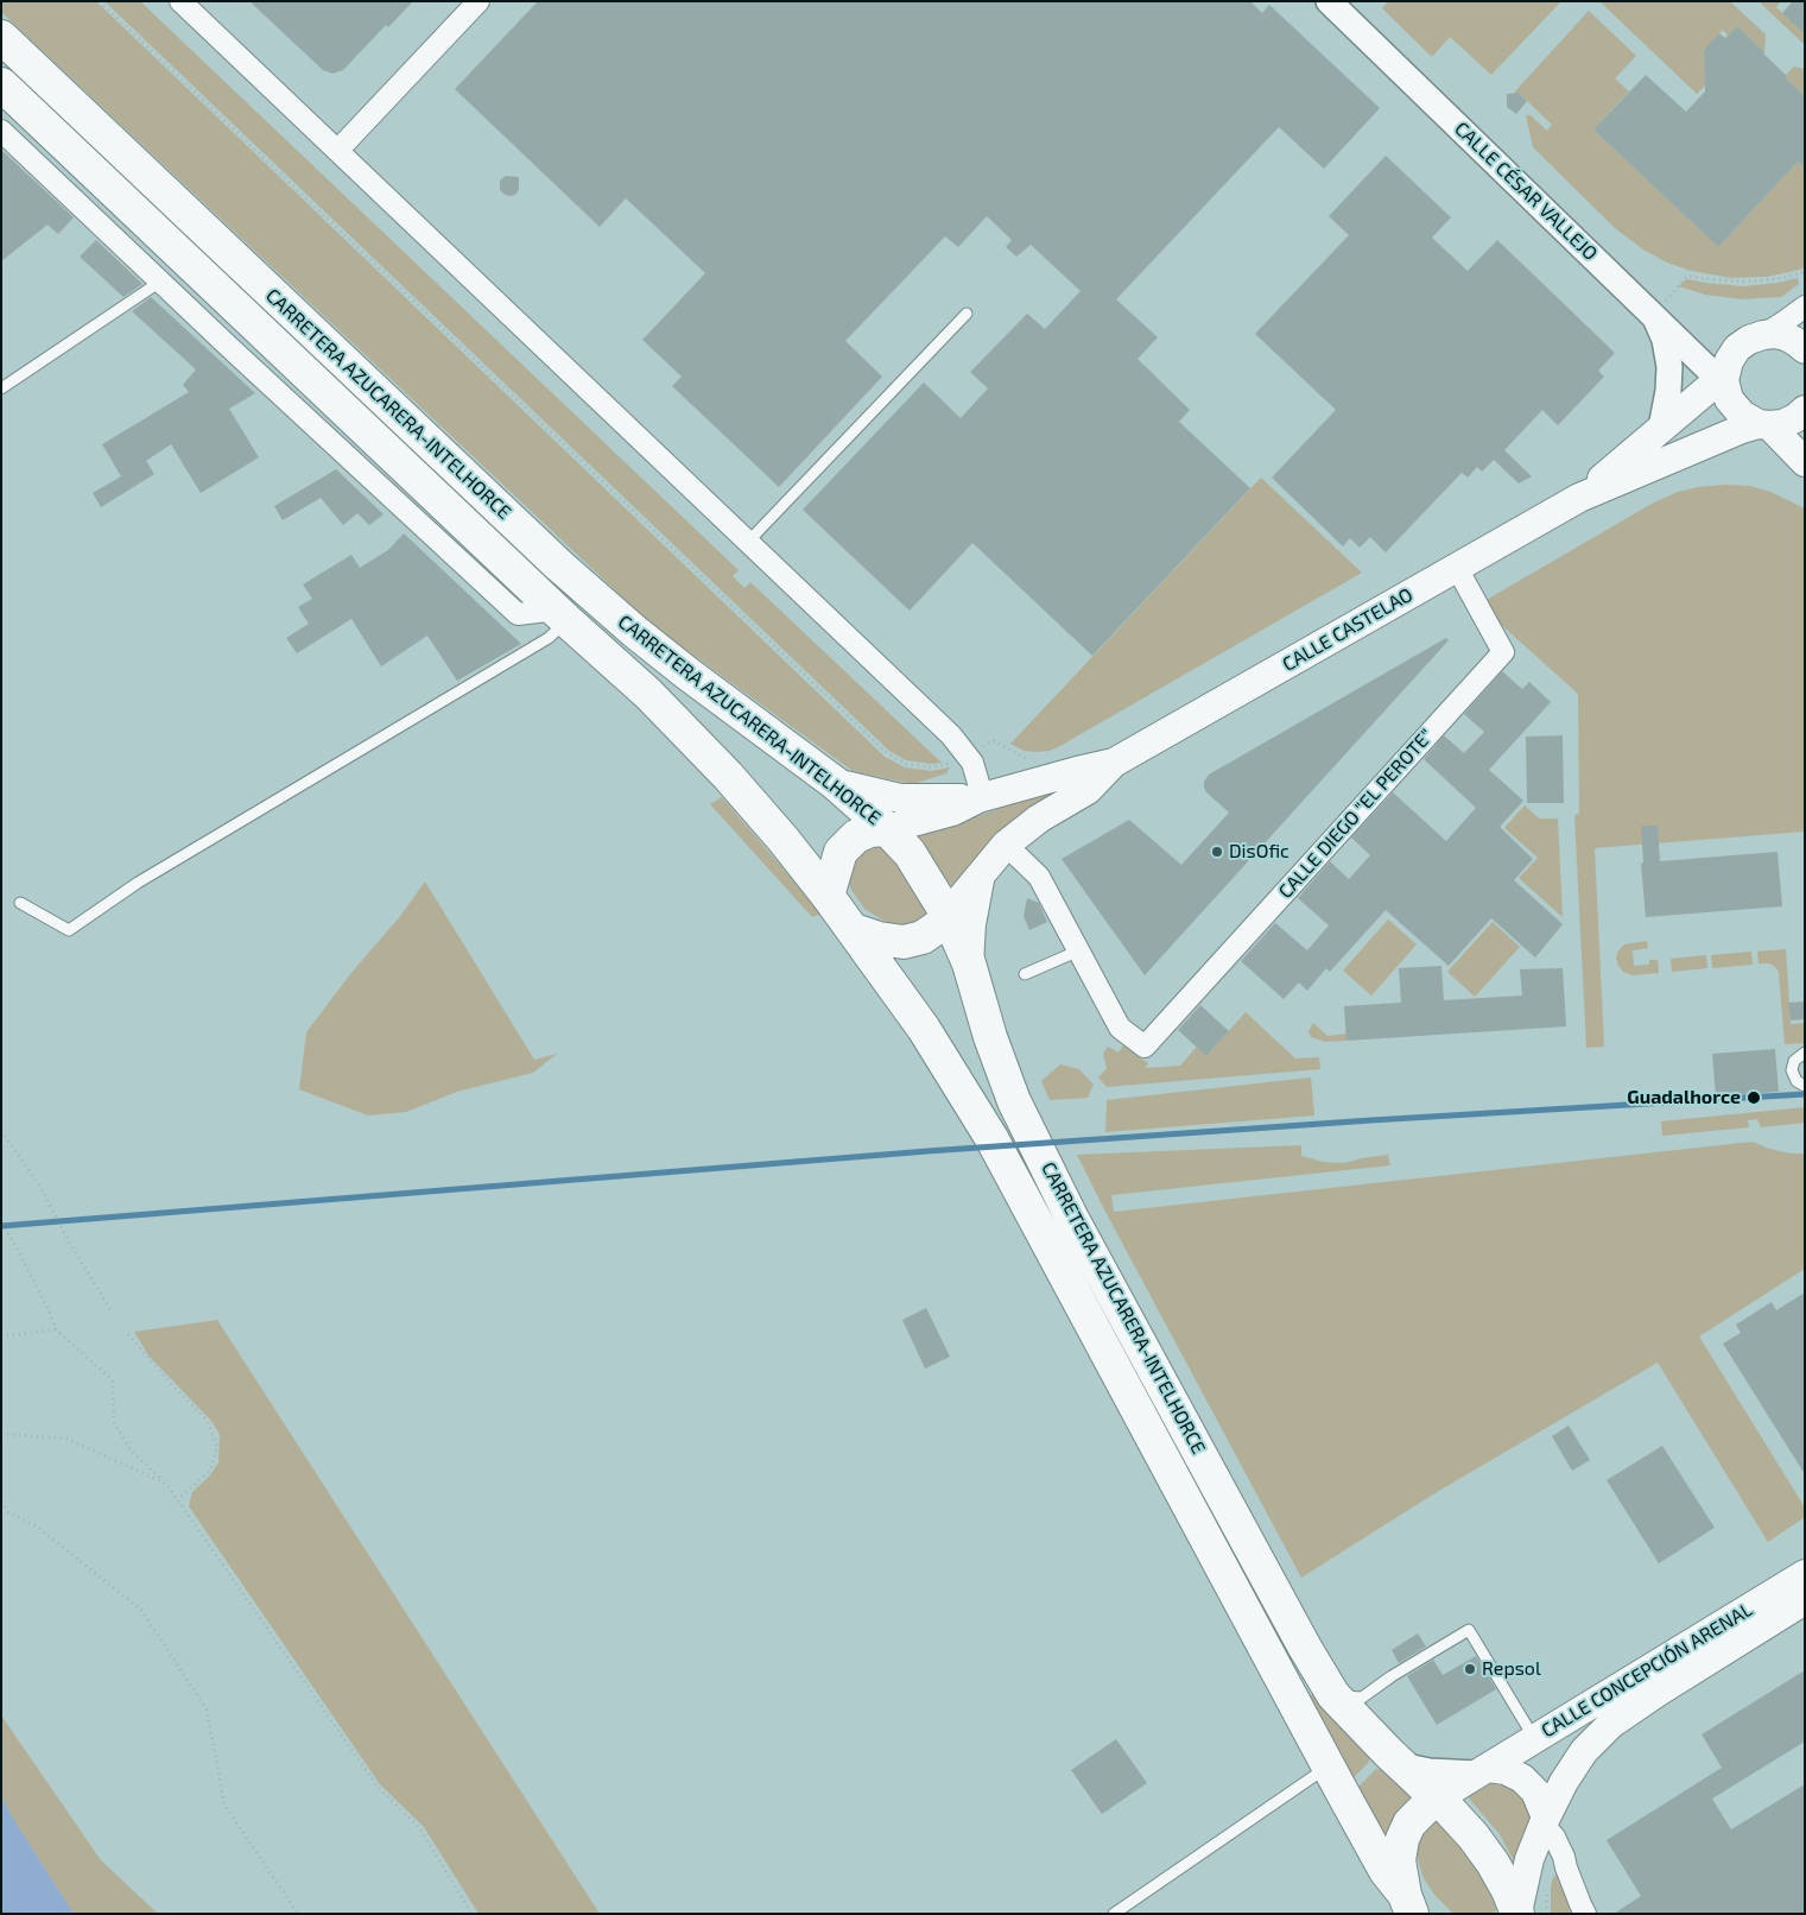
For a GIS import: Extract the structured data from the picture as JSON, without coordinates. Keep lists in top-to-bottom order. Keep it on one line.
{"streets":{"main road":["CARRETERA AZUCARERA-INTELHORCE","CALLE CASTELAO","CALLE CONCEPCIÓN ARENAL"],"street":["CALLE CÉSAR VALLEJO","CALLE DIEGO \"EL PEROTE\""]},"crossings":[["CALLE CÉSAR VALLEJO","CALLE CASTELAO"],["CARRETERA AZUCARERA-INTELHORCE","CALLE CASTELAO"],["CARRETERA AZUCARERA-INTELHORCE","CALLE CONCEPCIÓN ARENAL"],["CALLE CASTELAO","CALLE DIEGO \"EL PEROTE\""]],"places":["DisOfic","Guadalhorce","Repsol"]}
